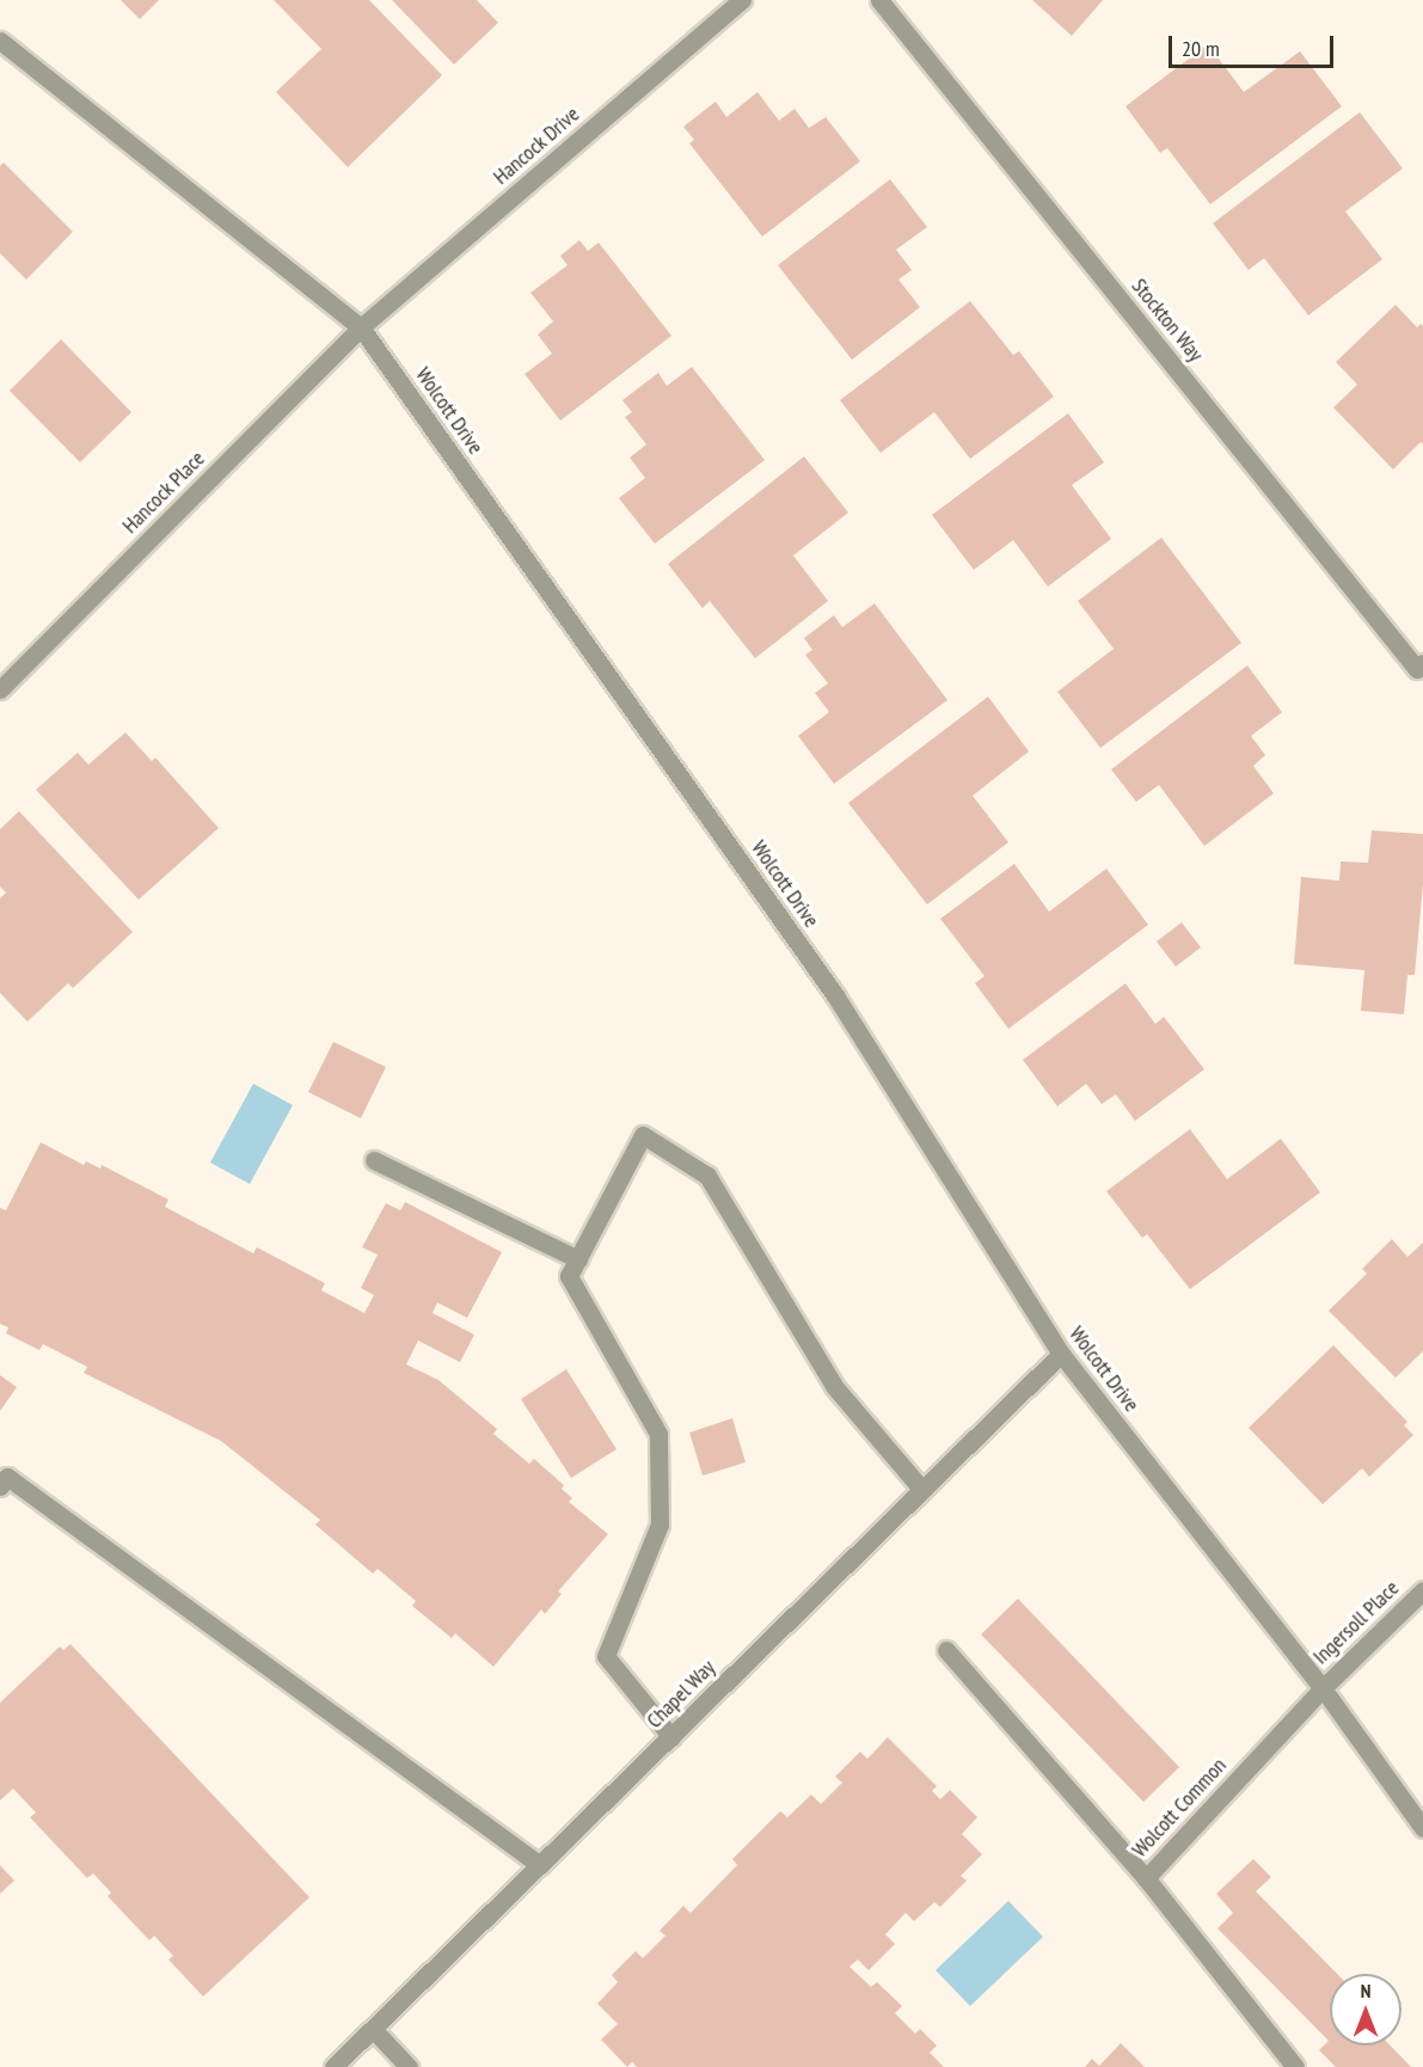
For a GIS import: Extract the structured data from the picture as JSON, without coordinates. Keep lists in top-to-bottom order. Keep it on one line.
{"streets":{"street":["Hancock Drive","Stockton Way","Wolcott Drive","Hancock Place","Ingersoll Place","Chapel Way","Wolcott Common"]},"crossings":[["Hancock Drive","Wolcott Drive"],["Hancock Drive","Hancock Place"],["Wolcott Drive","Hancock Place"],["Wolcott Drive","Ingersoll Place"],["Wolcott Drive","Chapel Way"],["Wolcott Drive","Wolcott Common"],["Ingersoll Place","Wolcott Common"]],"scale_bar":"20 m","north":"top"}
